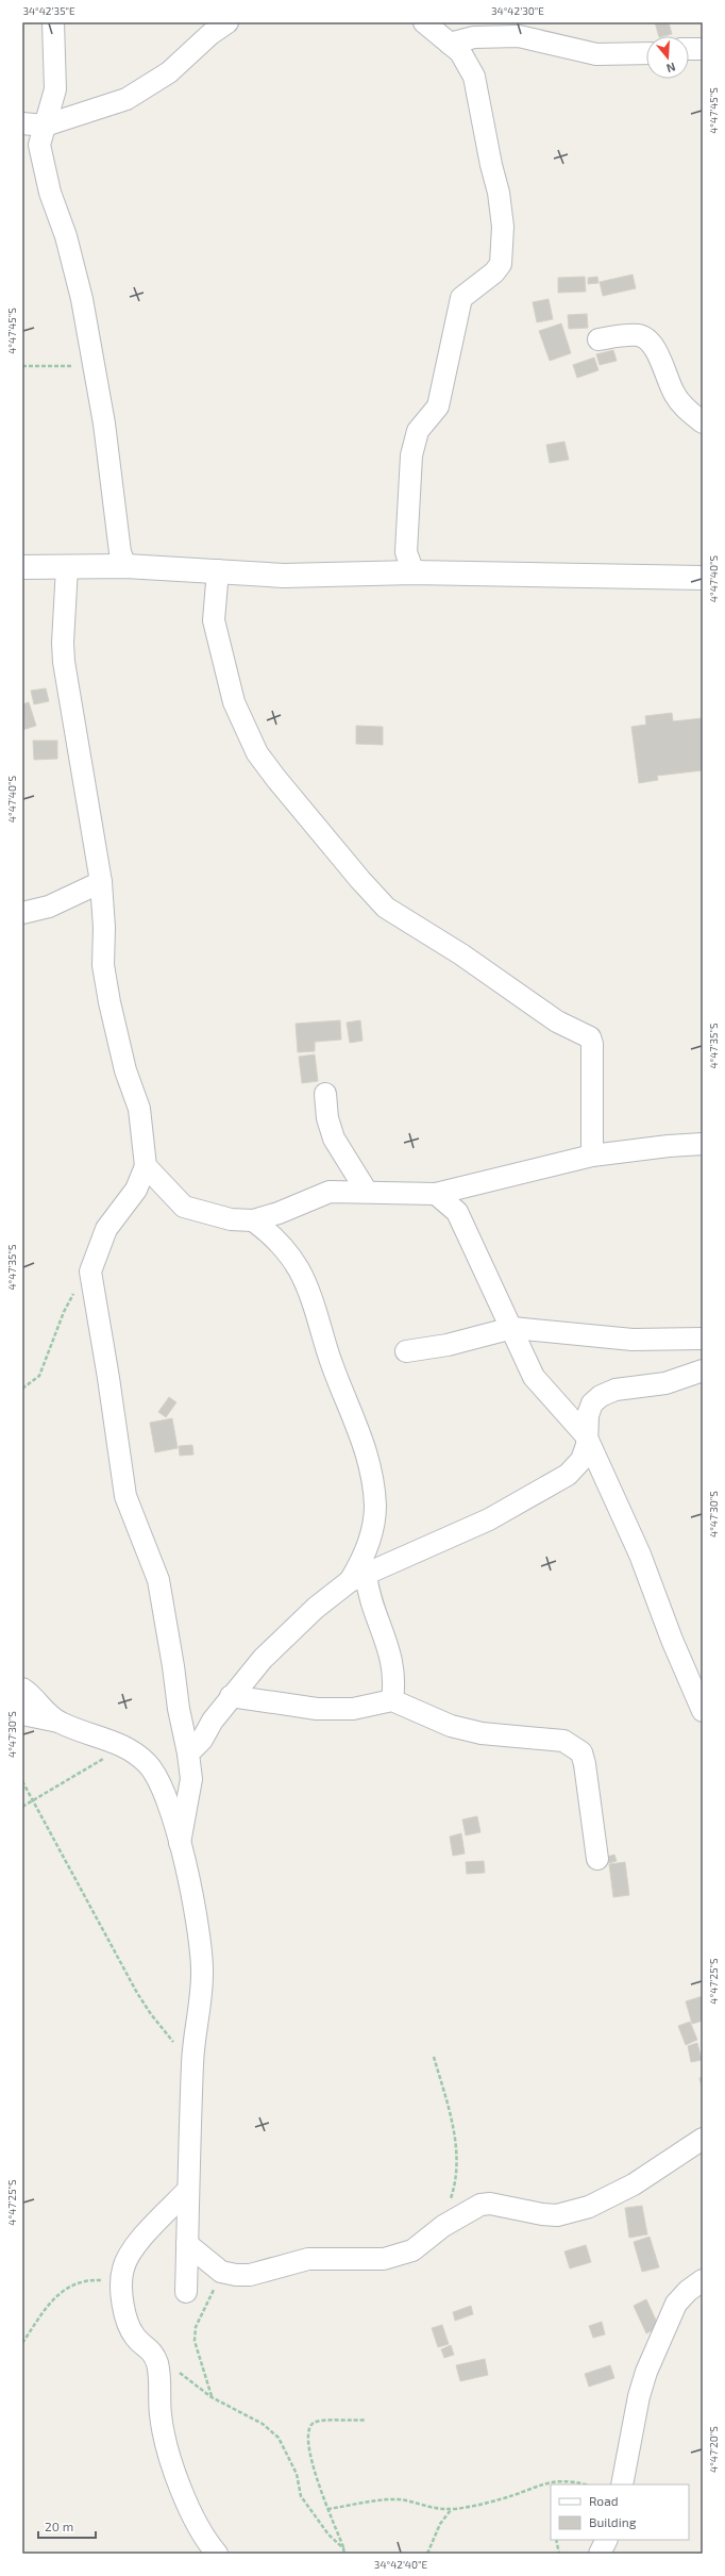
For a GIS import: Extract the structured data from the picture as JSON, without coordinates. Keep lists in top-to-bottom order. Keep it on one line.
{"legend":["Road","Building"],"scale_bar":"20 m","north":"bottom","coordinates":["34°42'35\"E","34°42'30\"E","4°47'45\"S","4°47'40\"S","4°47'35\"S","4°47'30\"S","4°47'25\"S","4°47'20\"S","34°42'40\"E"]}
